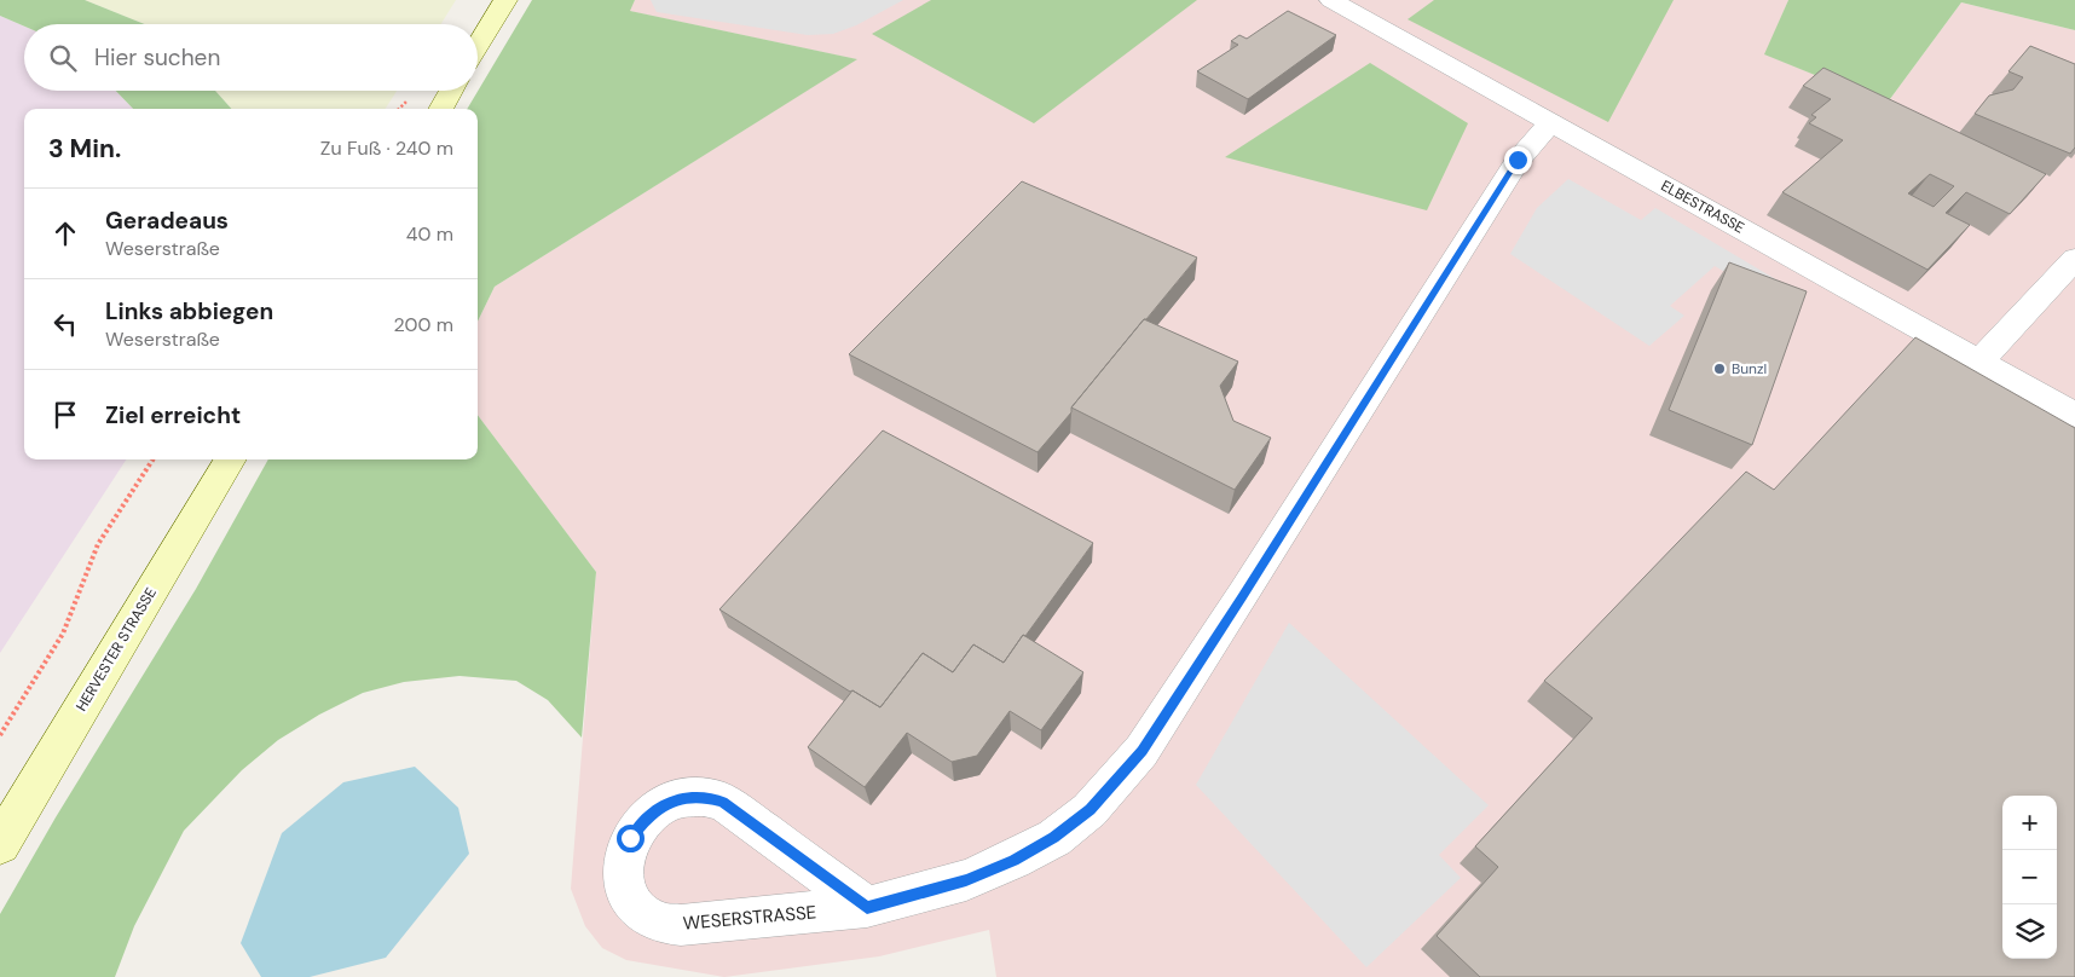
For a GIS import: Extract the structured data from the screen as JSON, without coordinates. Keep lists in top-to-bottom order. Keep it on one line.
{"streets":{"main road":["HERVESTER STRASSE"],"street":["ELBESTRASSE","WESERSTRASSE"]},"crossings":[["ELBESTRASSE","WESERSTRASSE"]],"places":["Bunzl"],"page":{"search":"Hier suchen","heading":["3 Min.","Zu Fuß · 240 m"],"list":[["Geradeaus","Weserstraße","40 m"],["Links abbiegen","Weserstraße","200 m"],"Ziel erreicht"],"map_buttons":["+","−"]}}
